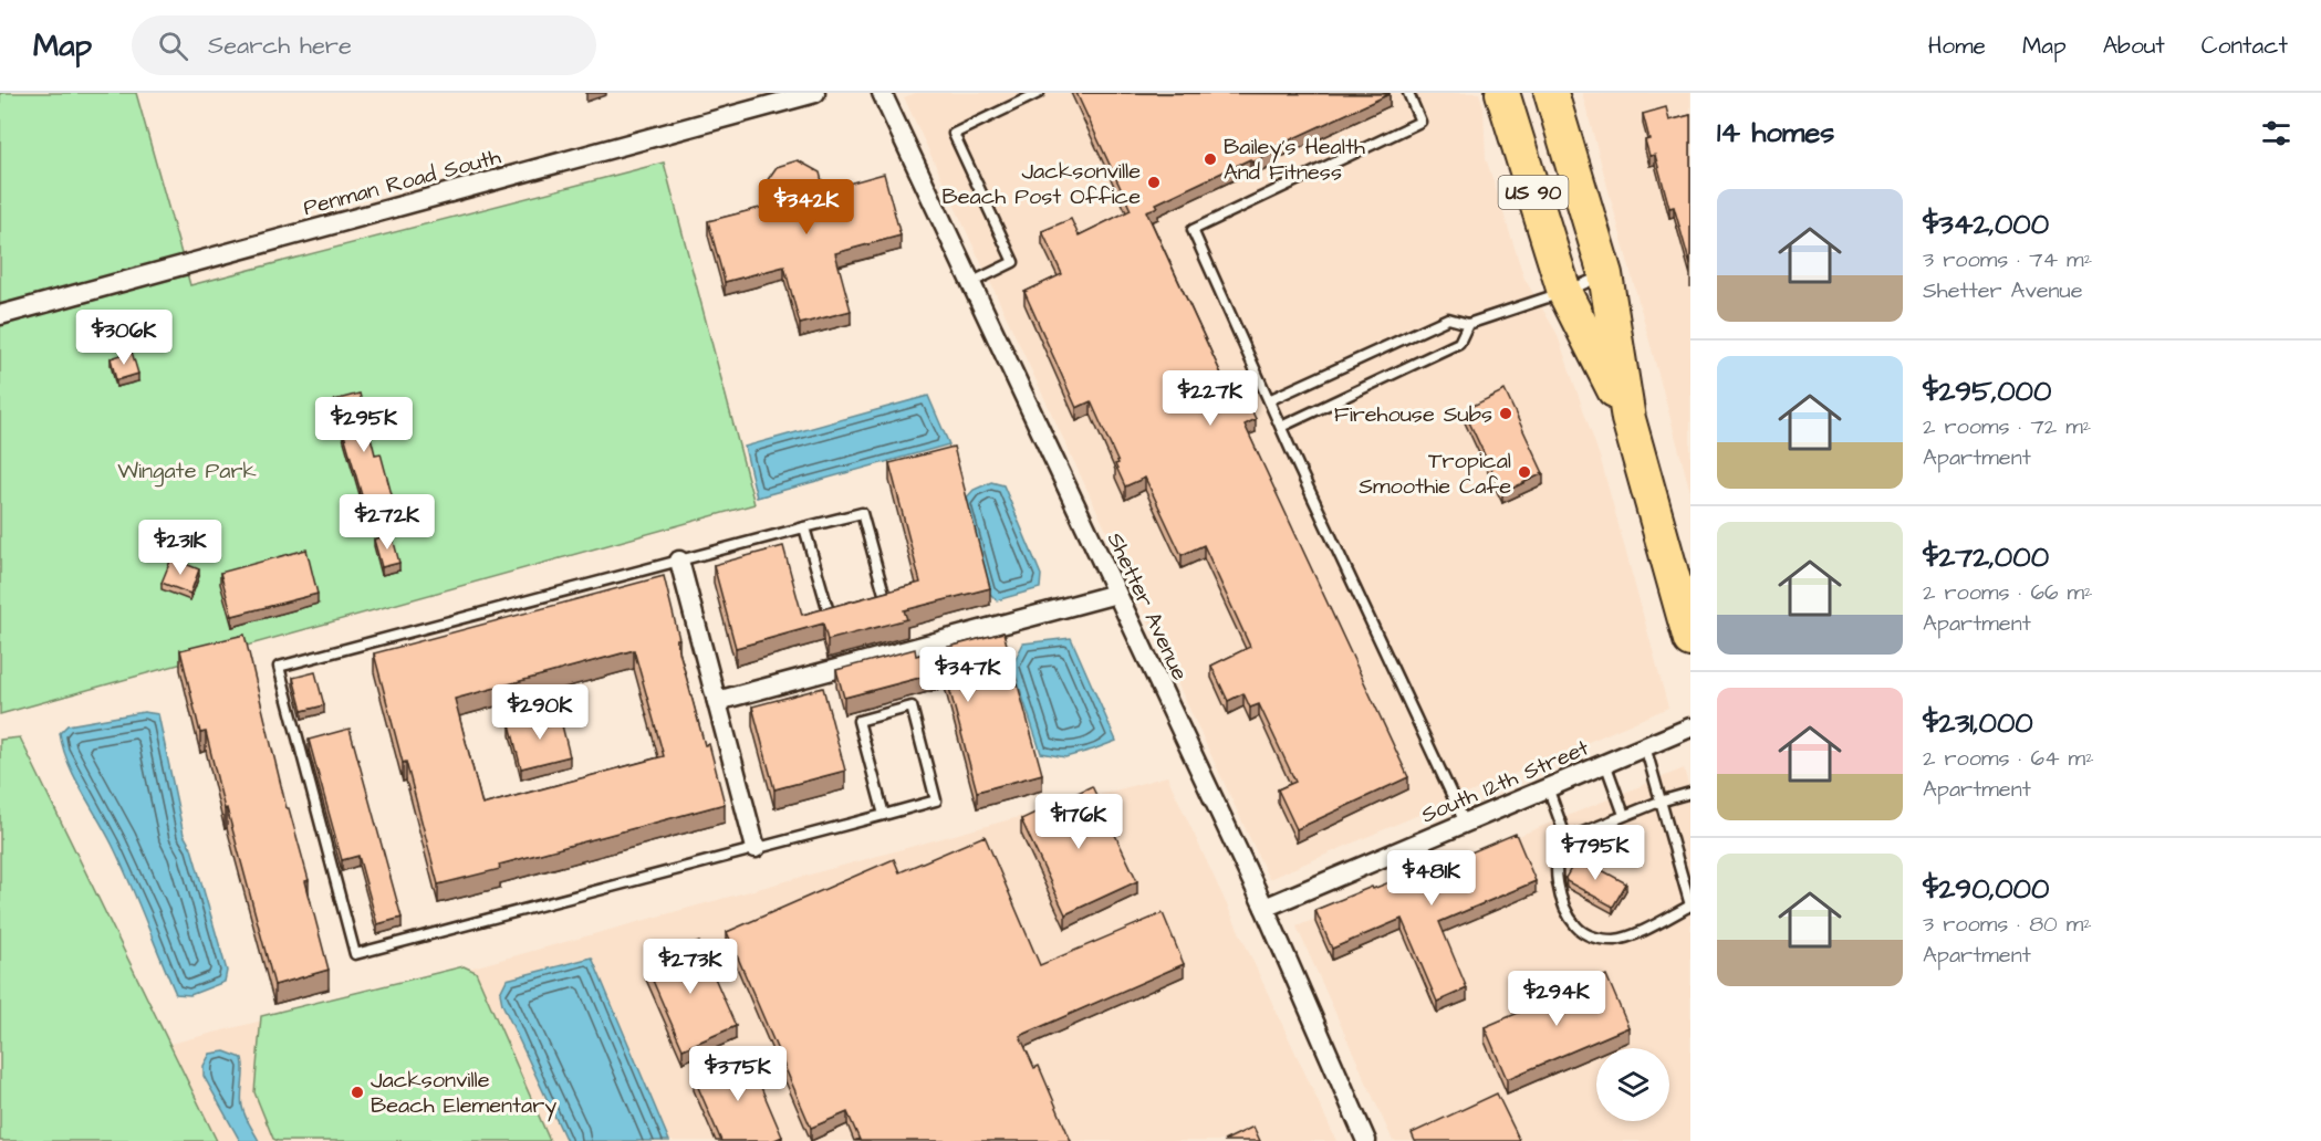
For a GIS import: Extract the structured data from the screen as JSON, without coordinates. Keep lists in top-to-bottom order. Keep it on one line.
{"streets":{"highway":["US 90"],"street":["Penman Road South","Shetter Avenue","South 12th Street"]},"crossings":[["Shetter Avenue","South 12th Street"]],"parks":["Wingate Park"],"places":["Bailey's Health And Fitness","Jacksonville Beach Post Office","Firehouse Subs","Tropical Smoothie Cafe","Jacksonville Beach Elementary"],"page":{"header":"Map","search":"Search here","nav":["Home","Map","About","Contact"],"heading":"14 homes","list":[{"name":"$342,000","note":"3 rooms · 74 m² · Shetter Avenue"},{"name":"$295,000","note":"2 rooms · 72 m² · Apartment"},{"name":"$272,000","note":"2 rooms · 66 m² · Apartment"},{"name":"$231,000","note":"2 rooms · 64 m² · Apartment"},{"name":"$290,000","note":"3 rooms · 80 m² · Apartment"}],"price":["$342K","$306K","$227K","$295K","$272K","$231K","$347K","$290K","$176K","$795K","$481K","$273K","$294K","$375K"]}}
